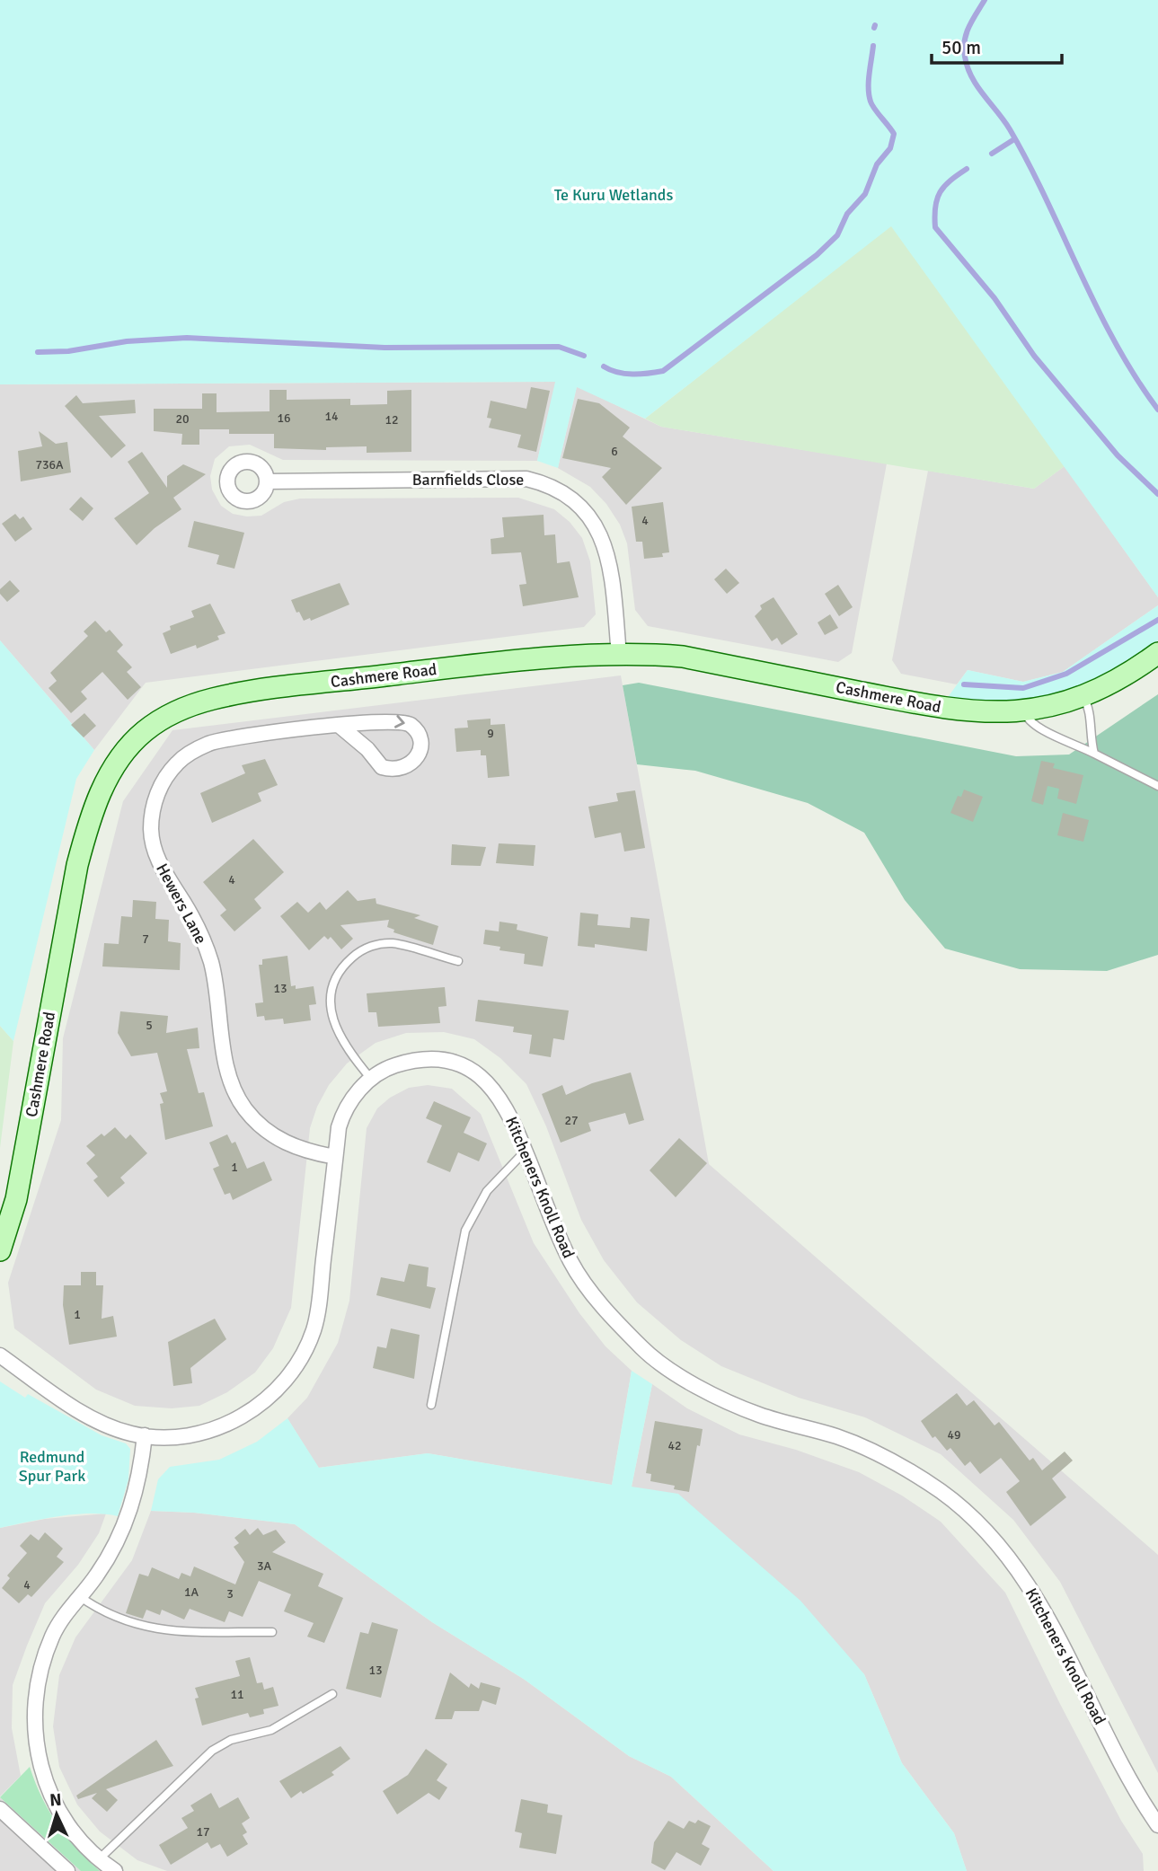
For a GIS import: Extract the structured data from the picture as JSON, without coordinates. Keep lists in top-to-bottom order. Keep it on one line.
{"streets":{"street":["Barnfields Close","Cashmere Road","Hewers Lane","Kitcheners Knoll Road"]},"crossings":[["Barnfields Close","Cashmere Road"],["Hewers Lane","Kitcheners Knoll Road"]],"parks":["Te Kuru Wetlands","Redmund Spur Park"],"house_numbers":["14","16","20","12","6","736A","4","9","4","7","13","5","27","1","1","49","42","3A","4","1A","3","13","11","17"],"scale_bar":"50 m","north":"top"}
